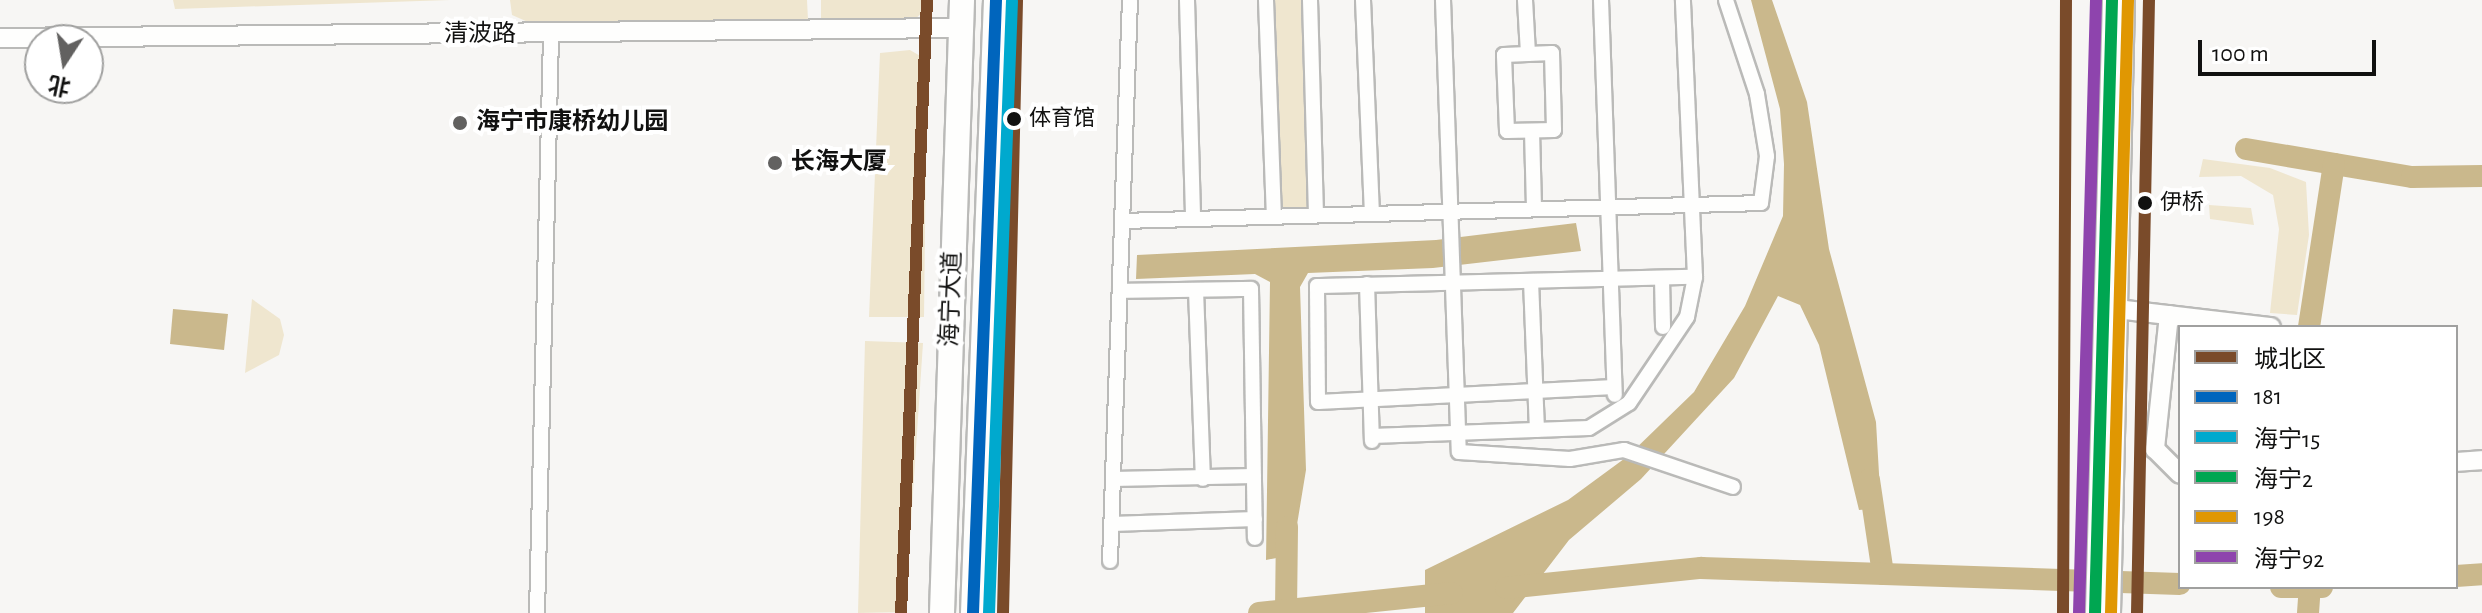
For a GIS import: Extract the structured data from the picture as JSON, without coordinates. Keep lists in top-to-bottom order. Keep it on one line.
{"streets":{"highway":["海宁大道"],"street":["清波路"]},"crossings":[["清波路","海宁大道"]],"places":["体育馆","海宁市康桥幼儿园","长海大厦","伊桥"],"lines":["transit line 城北区","transit line 181","transit line 海宁2","transit line 198","transit line 海宁92","transit line 海宁15"],"legend":["城北区","181","海宁15","海宁2","198","海宁92"],"scale_bar":"100 m","north":"bottom"}
